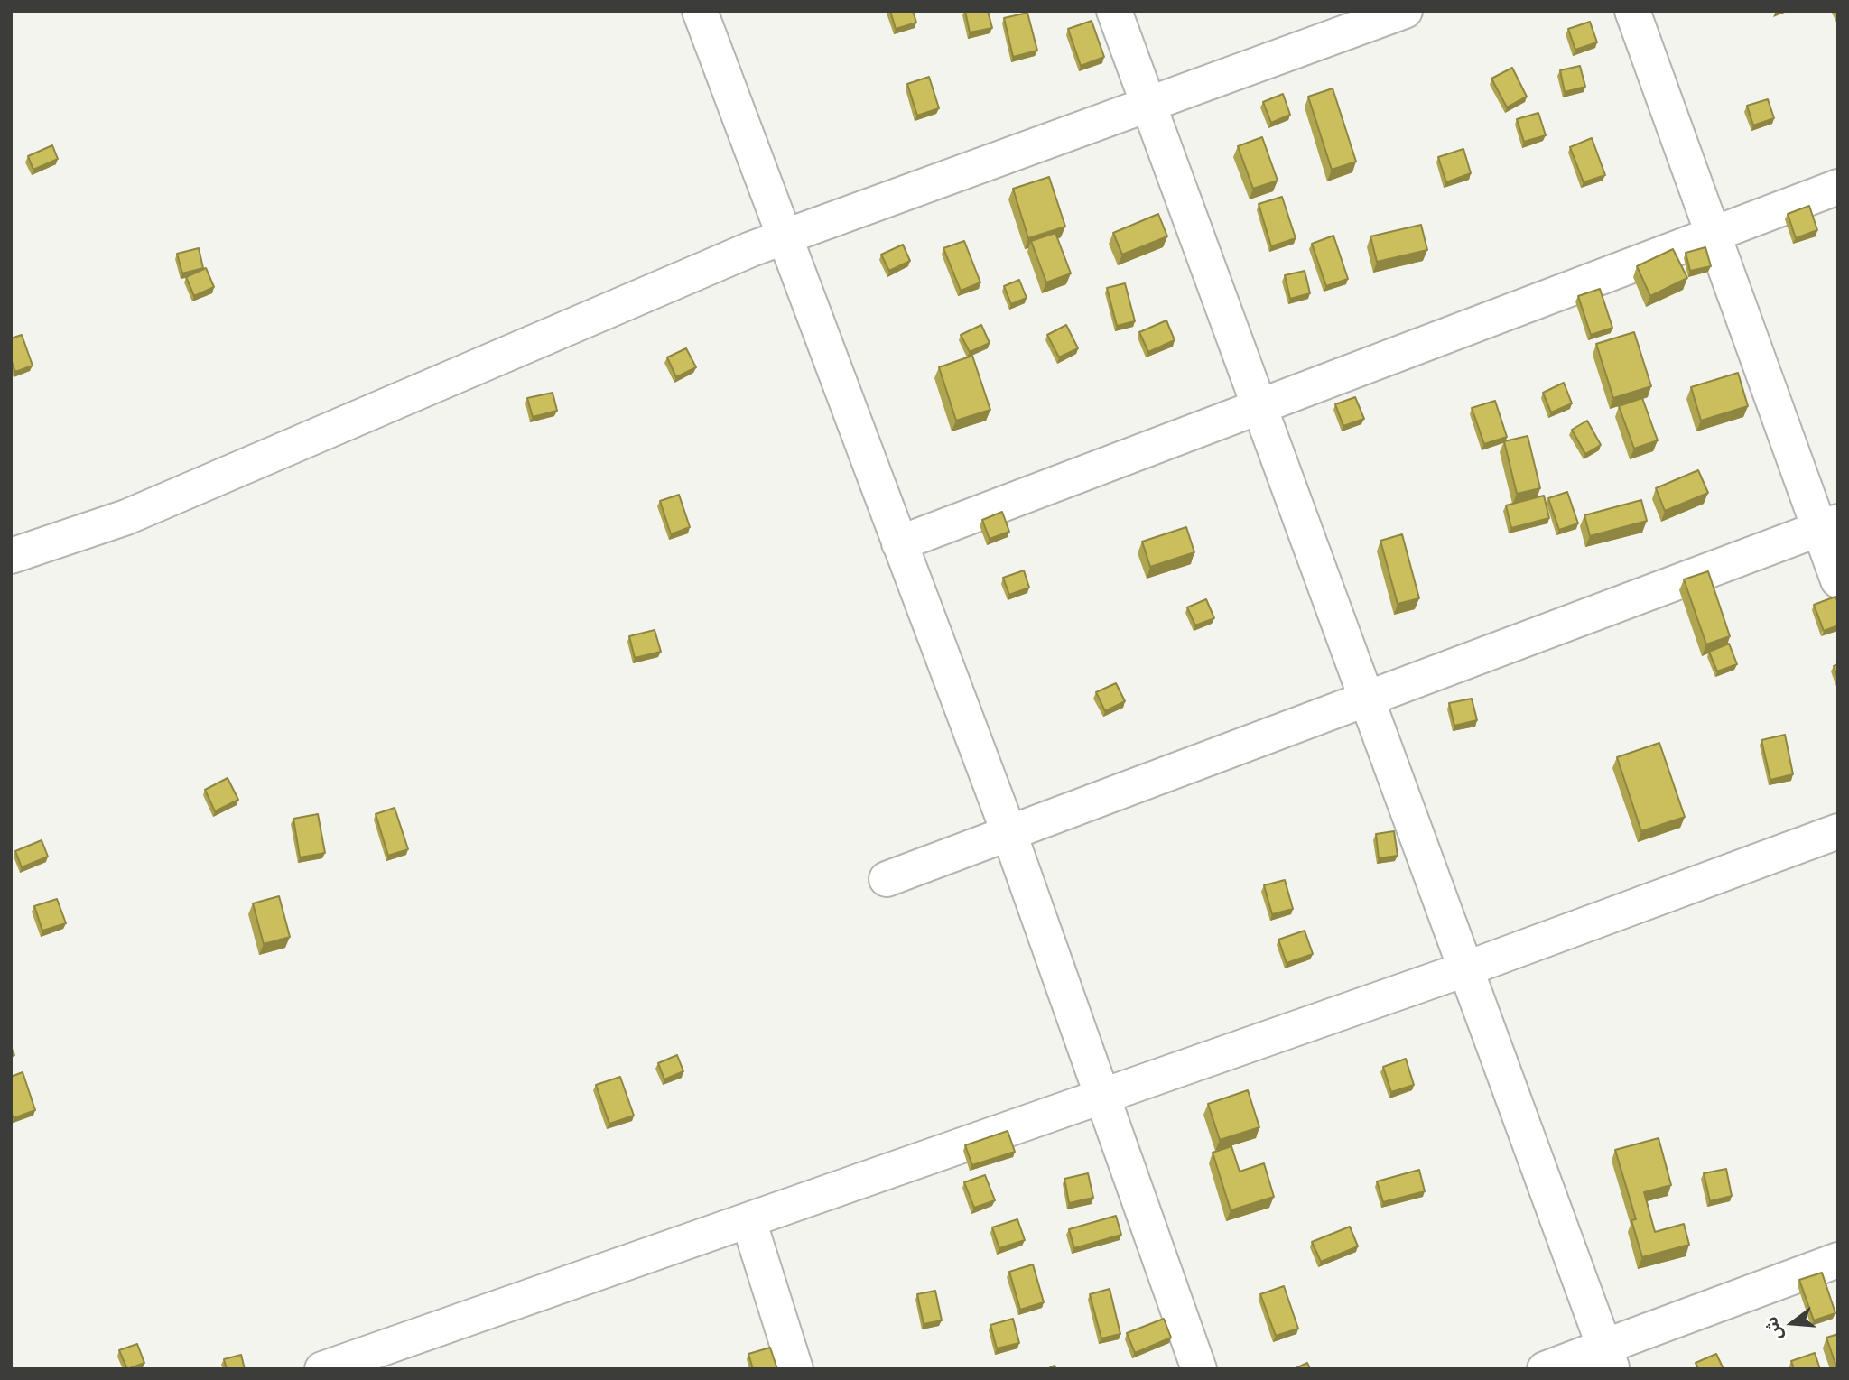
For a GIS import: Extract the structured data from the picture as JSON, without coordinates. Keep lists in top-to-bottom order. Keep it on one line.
{"north":"left"}
